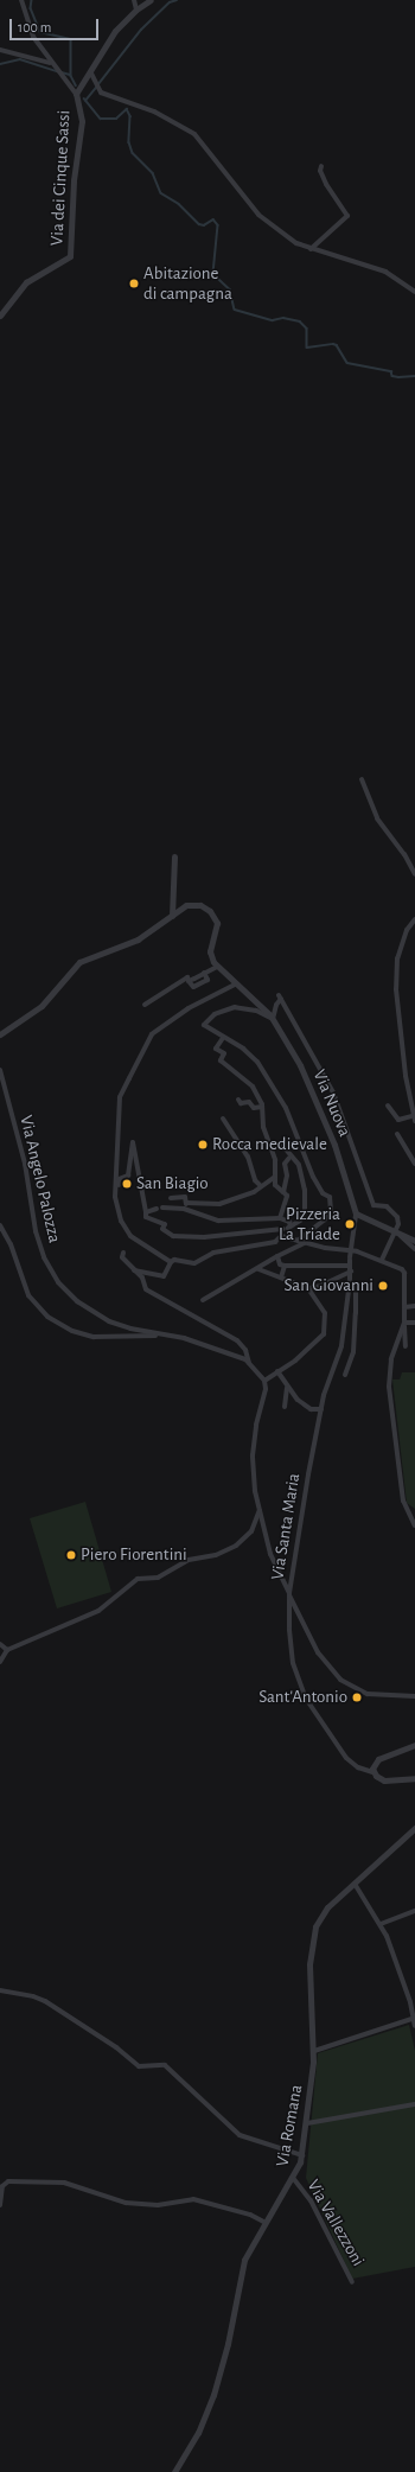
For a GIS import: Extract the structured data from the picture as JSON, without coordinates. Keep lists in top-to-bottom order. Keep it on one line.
{"streets":{"street":["Via dei Cinque Sassi","Via Nuova","Via Angelo Palozza","Via Santa Maria","Via Romana","Via Vallezzoni"]},"crossings":[["Via Nuova","Via Santa Maria"],["Via Romana","Via Vallezzoni"]],"places":["Abitazione di campagna","Rocca medievale","San Biagio","Pizzeria La Triade","San Giovanni","Piero Fiorentini","Sant'Antonio"],"scale_bar":"100 m"}
